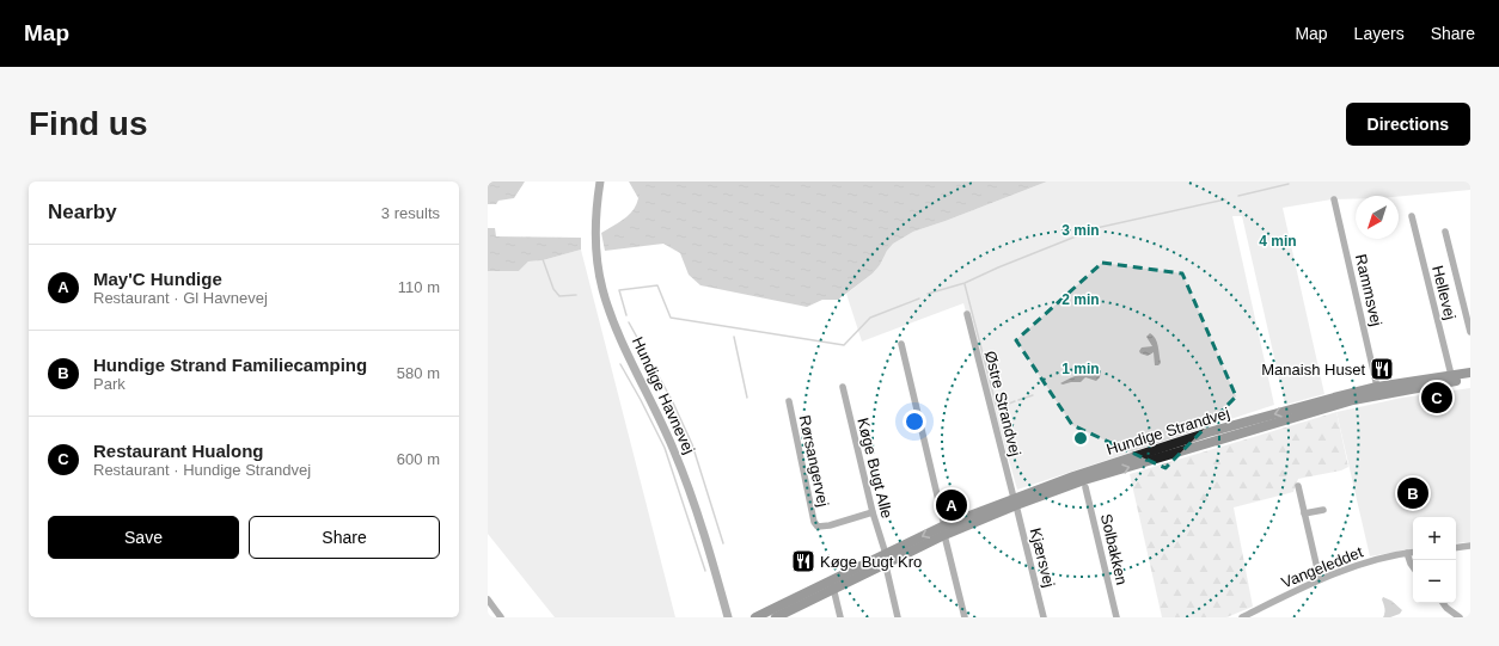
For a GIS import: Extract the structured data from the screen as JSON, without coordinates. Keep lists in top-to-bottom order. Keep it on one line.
{"streets":{"main road":["Hundige Strandvej"],"street":["Rammsvej","Hellevej","Hundige Havnevej","Østre Strandvej","Rørsangervej","Køge Bugt Alle","Solbakken","Kjærsvej","Vangeleddet"]},"crossings":[["Rammsvej","Hundige Strandvej"],["Hellevej","Hundige Strandvej"],["Østre Strandvej","Hundige Strandvej"],["Østre Strandvej","Kjærsvej"],["Hundige Strandvej","Køge Bugt Alle"],["Hundige Strandvej","Kjærsvej"],["Rørsangervej","Køge Bugt Alle"]],"places":{"restaurant":["Manaish Huset","Køge Bugt Kro"]},"north":"bottom left","page":{"header":"Map","nav":["Map","Layers","Share"],"buttons":["Directions",["Save","Share"]],"title":"Find us","heading":["Nearby","3 results"],"list":[{"mark":"A","name":"May'C Hundige","note":"Restaurant · Gl Havnevej","value":"110 m"},{"mark":"B","name":"Hundige Strand Familiecamping","note":"Park","value":"580 m"},{"mark":"C","name":"Restaurant Hualong","note":"Restaurant · Hundige Strandvej","value":"600 m"}],"pins":["C","B","A"],"map_buttons":["+","−"]},"rings":["3 min","4 min","2 min","1 min"]}
